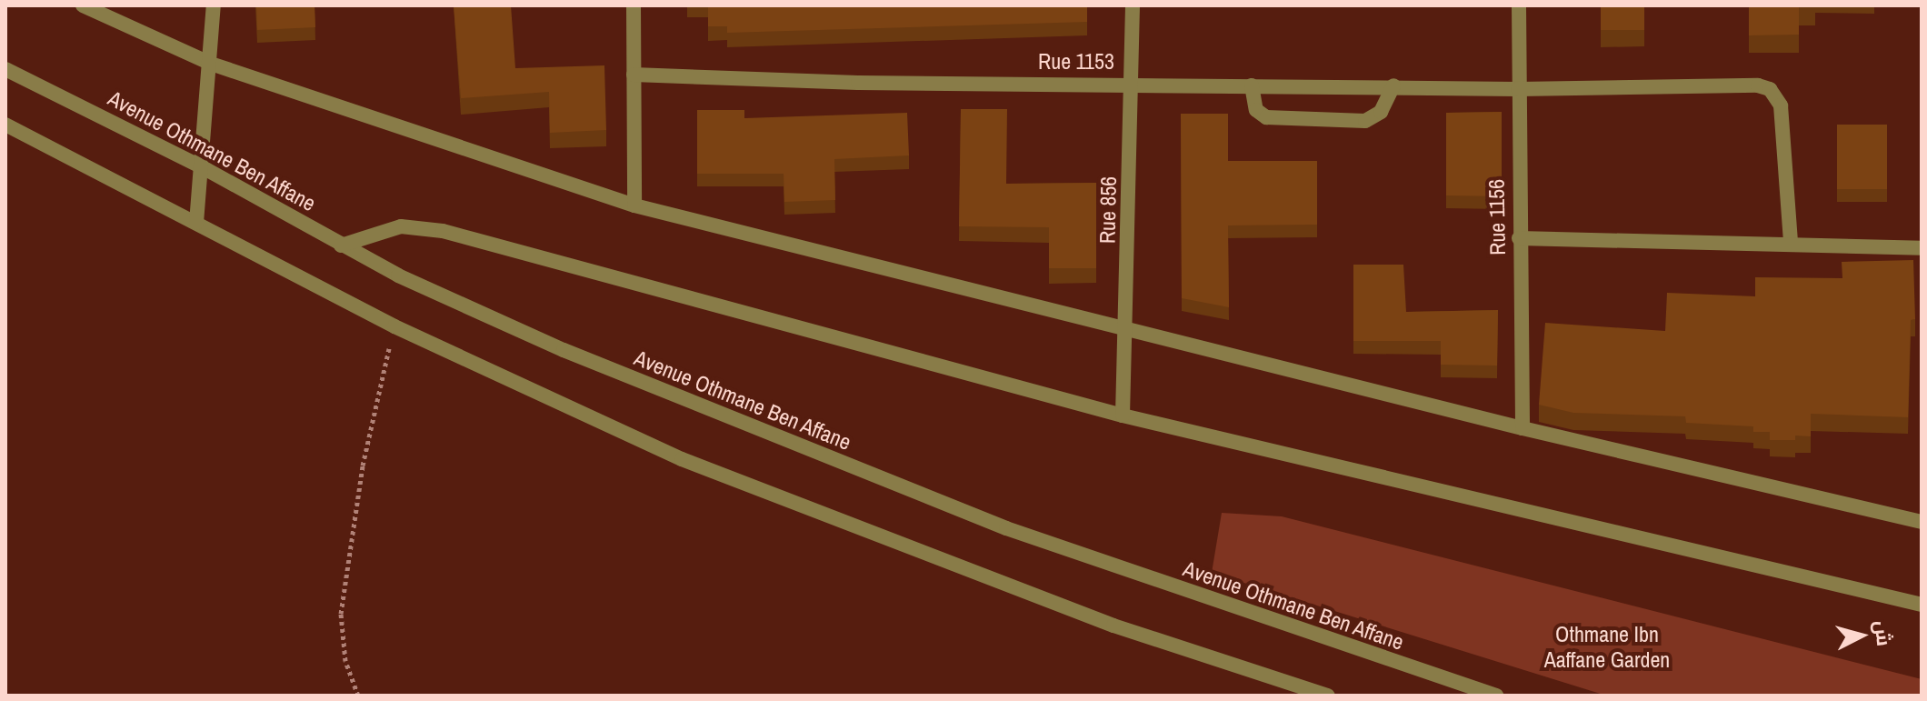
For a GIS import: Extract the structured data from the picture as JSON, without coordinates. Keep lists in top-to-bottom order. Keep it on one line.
{"streets":{"street":["Rue 1153","Avenue Othmane Ben Affane","Rue 856","Rue 1156"]},"crossings":[["Rue 1153","Rue 856"],["Rue 1153","Rue 1156"]],"parks":["Othmane Ibn Aaffane Garden"],"north":"right"}
